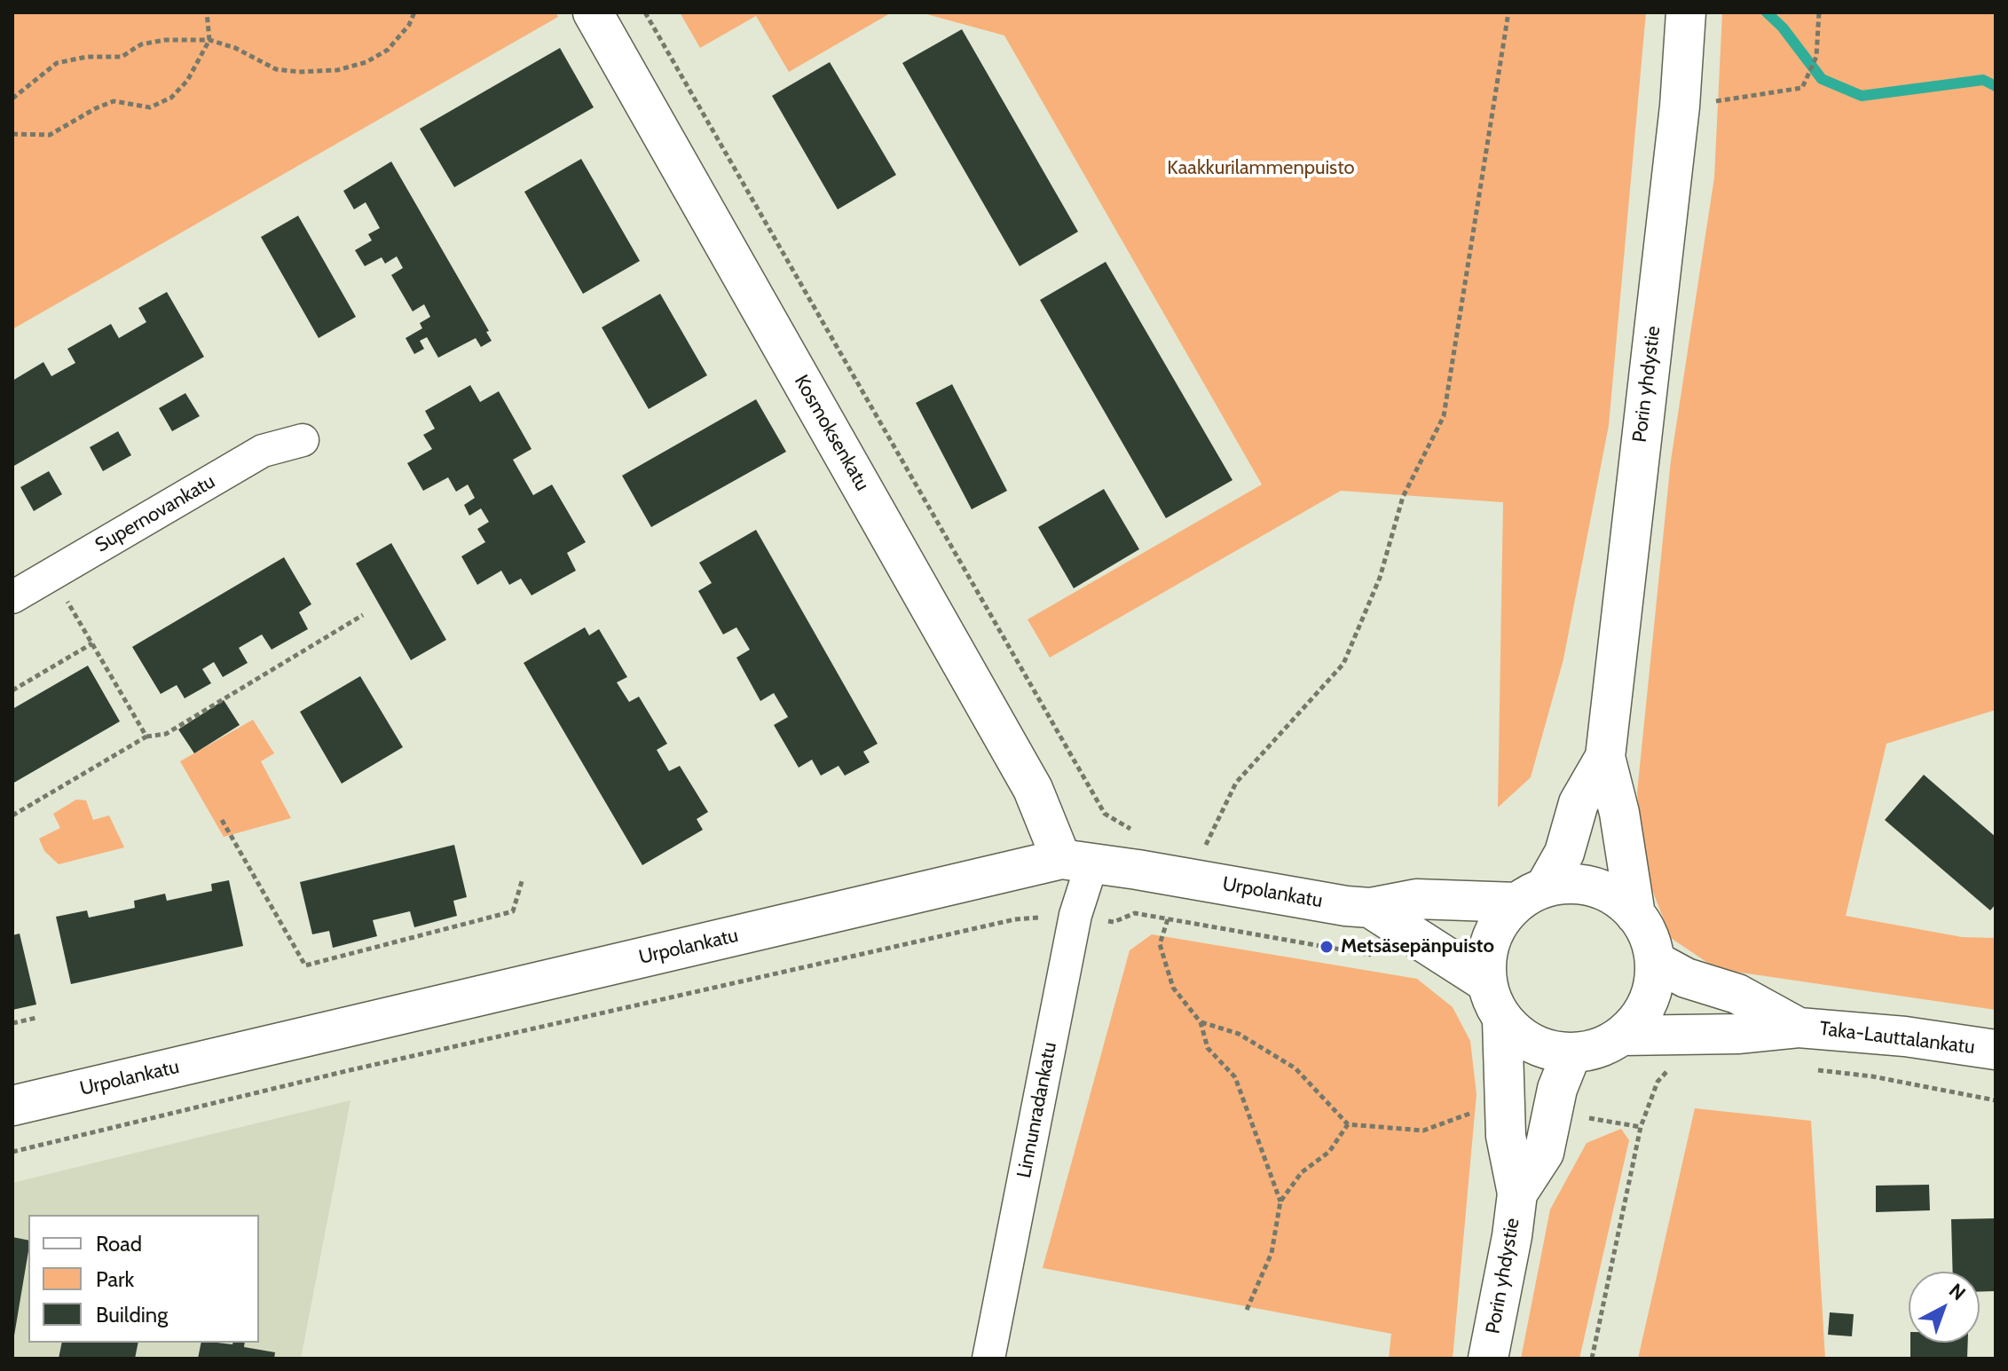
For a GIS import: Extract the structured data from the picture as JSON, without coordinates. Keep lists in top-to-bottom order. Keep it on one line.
{"streets":{"main road":["Porin yhdystie","Kosmoksenkatu","Urpolankatu","Taka-Lauttalankatu"],"street":["Supernovankatu","Linnunradankatu"]},"crossings":[["Porin yhdystie","Urpolankatu"],["Porin yhdystie","Taka-Lauttalankatu"],["Kosmoksenkatu","Urpolankatu"],["Kosmoksenkatu","Linnunradankatu"],["Urpolankatu","Taka-Lauttalankatu"],["Urpolankatu","Linnunradankatu"]],"parks":["Kaakkurilammenpuisto"],"places":["Metsäsepänpuisto"],"legend":["Road","Park","Building"],"north":"top right"}
